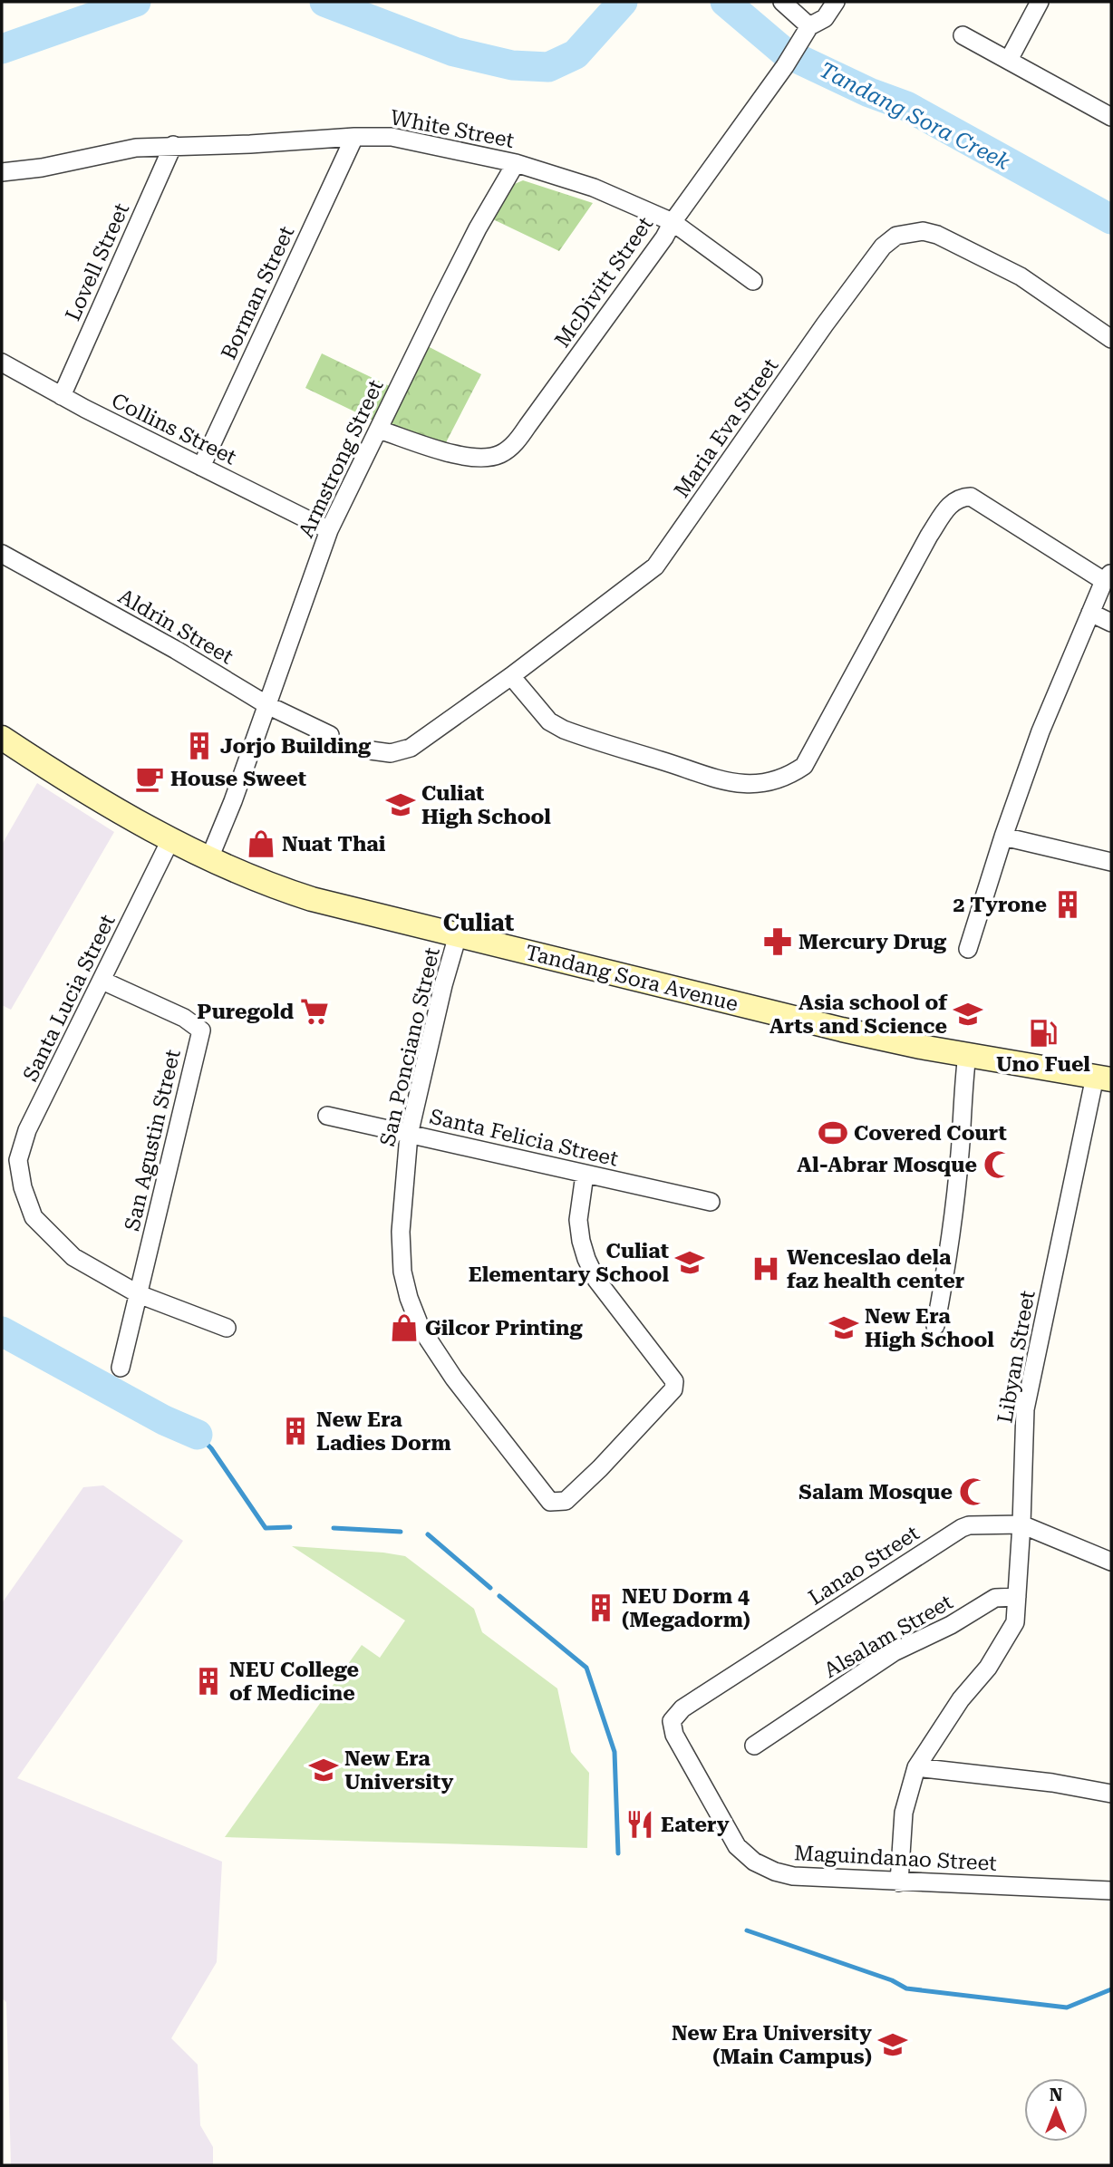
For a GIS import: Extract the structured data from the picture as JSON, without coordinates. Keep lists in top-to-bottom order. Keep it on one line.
{"streets":{"main road":["Tandang Sora Avenue"],"street":["White Street","Lovell Street","McDivitt Street","Borman Street","Maria Eva Street","Collins Street","Armstrong Street","Aldrin Street","Santa Lucia Street","San Ponciano Street","Santa Felicia Street","San Agustin Street","Libyan Street","Lanao Street","Alsalam Street","Maguindanao Street"]},"crossings":[["White Street","Lovell Street"],["White Street","McDivitt Street"],["White Street","Borman Street"],["White Street","Armstrong Street"],["Lovell Street","Collins Street"],["McDivitt Street","Armstrong Street"],["Borman Street","Collins Street"],["Collins Street","Armstrong Street"],["Armstrong Street","Aldrin Street"],["Armstrong Street","Tandang Sora Avenue"],["Tandang Sora Avenue","Santa Lucia Street"],["Tandang Sora Avenue","San Ponciano Street"],["Tandang Sora Avenue","Libyan Street"],["Santa Lucia Street","San Agustin Street"],["San Ponciano Street","Santa Felicia Street"],["Libyan Street","Lanao Street"],["Libyan Street","Alsalam Street"],["Libyan Street","Maguindanao Street"],["Lanao Street","Maguindanao Street"]],"districts":["Culiat"],"water":["Tandang Sora Creek"],"places":{"building":["Jorjo Building","2 Tyrone","New Era Ladies Dorm","NEU Dorm 4 (Megadorm)","NEU College of Medicine"],"cafe":["House Sweet"],"school or university":["Culiat High School","Asia school of Arts and Science","Culiat Elementary School","New Era High School","New Era University","New Era University (Main Campus)"],"shop":["Nuat Thai","Gilcor Printing"],"pharmacy":["Mercury Drug"],"supermarket":["Puregold"],"fuel station":["Uno Fuel"],"sports":["Covered Court"],"mosque":["Al-Abrar Mosque","Salam Mosque"],"hospital":["Wenceslao dela faz health center"],"restaurant":["Eatery"]},"north":"top"}
